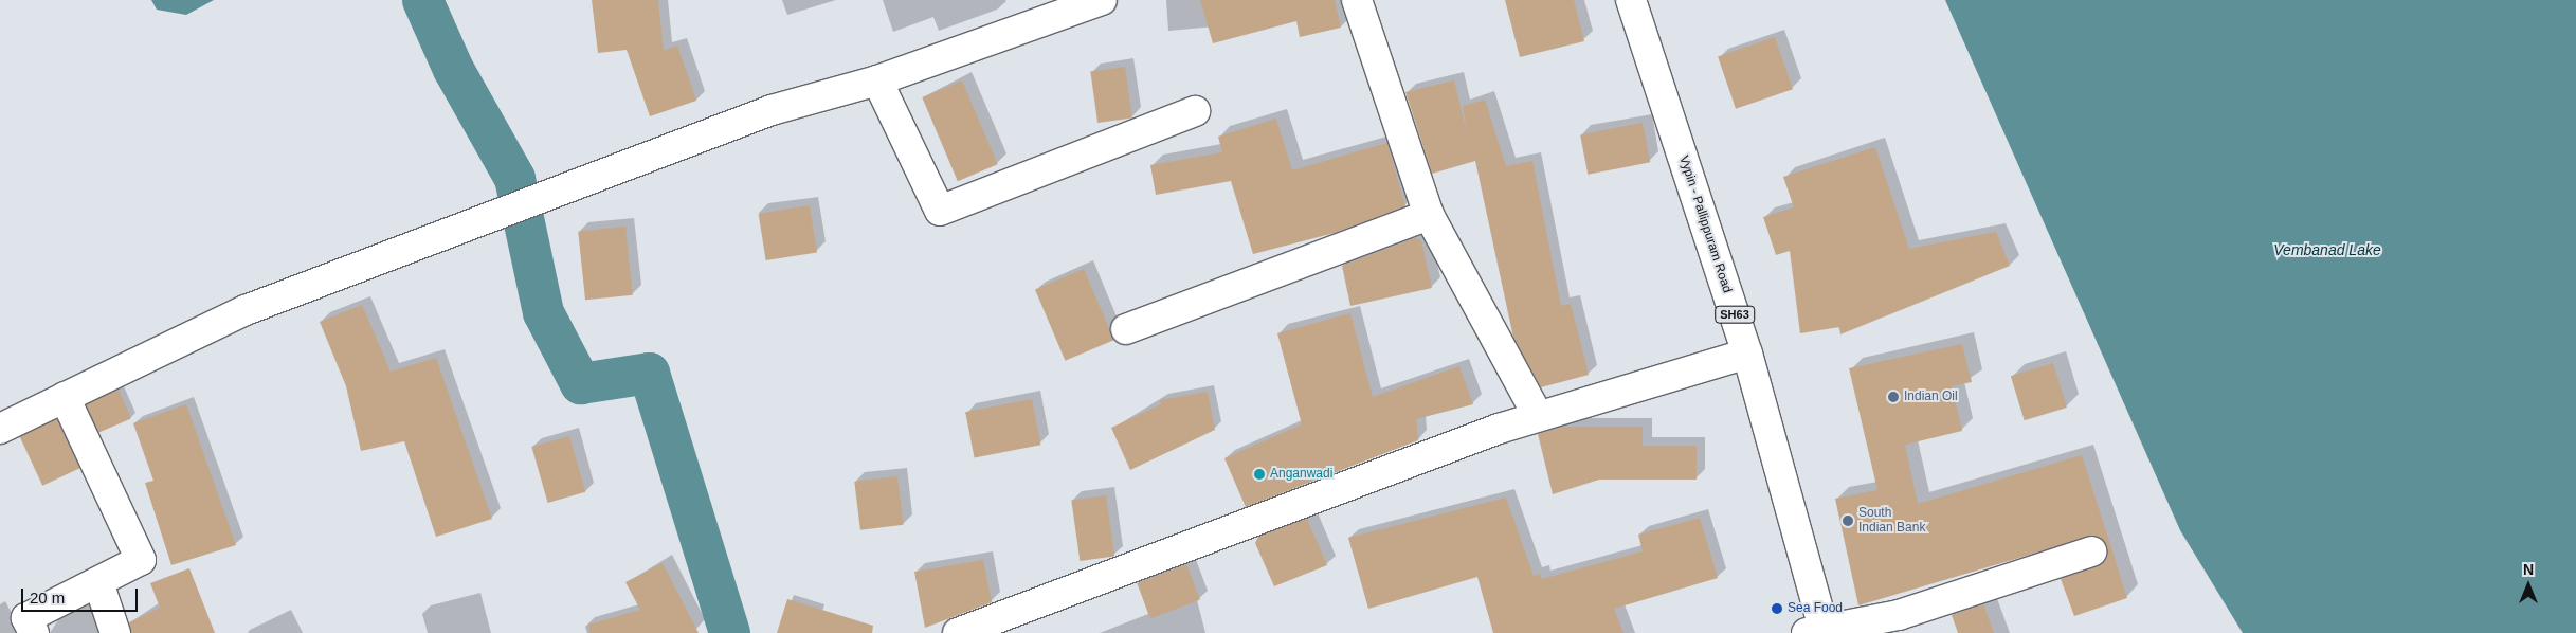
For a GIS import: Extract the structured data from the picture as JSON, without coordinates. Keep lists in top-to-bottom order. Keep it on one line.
{"streets":{"street":["Vypin - Pallippuram Road","SH63"]},"water":["Vembanad Lake"],"places":["Indian Oil","Anganwadi","South Indian Bank","Sea Food"],"scale_bar":"20 m","north":"top"}
